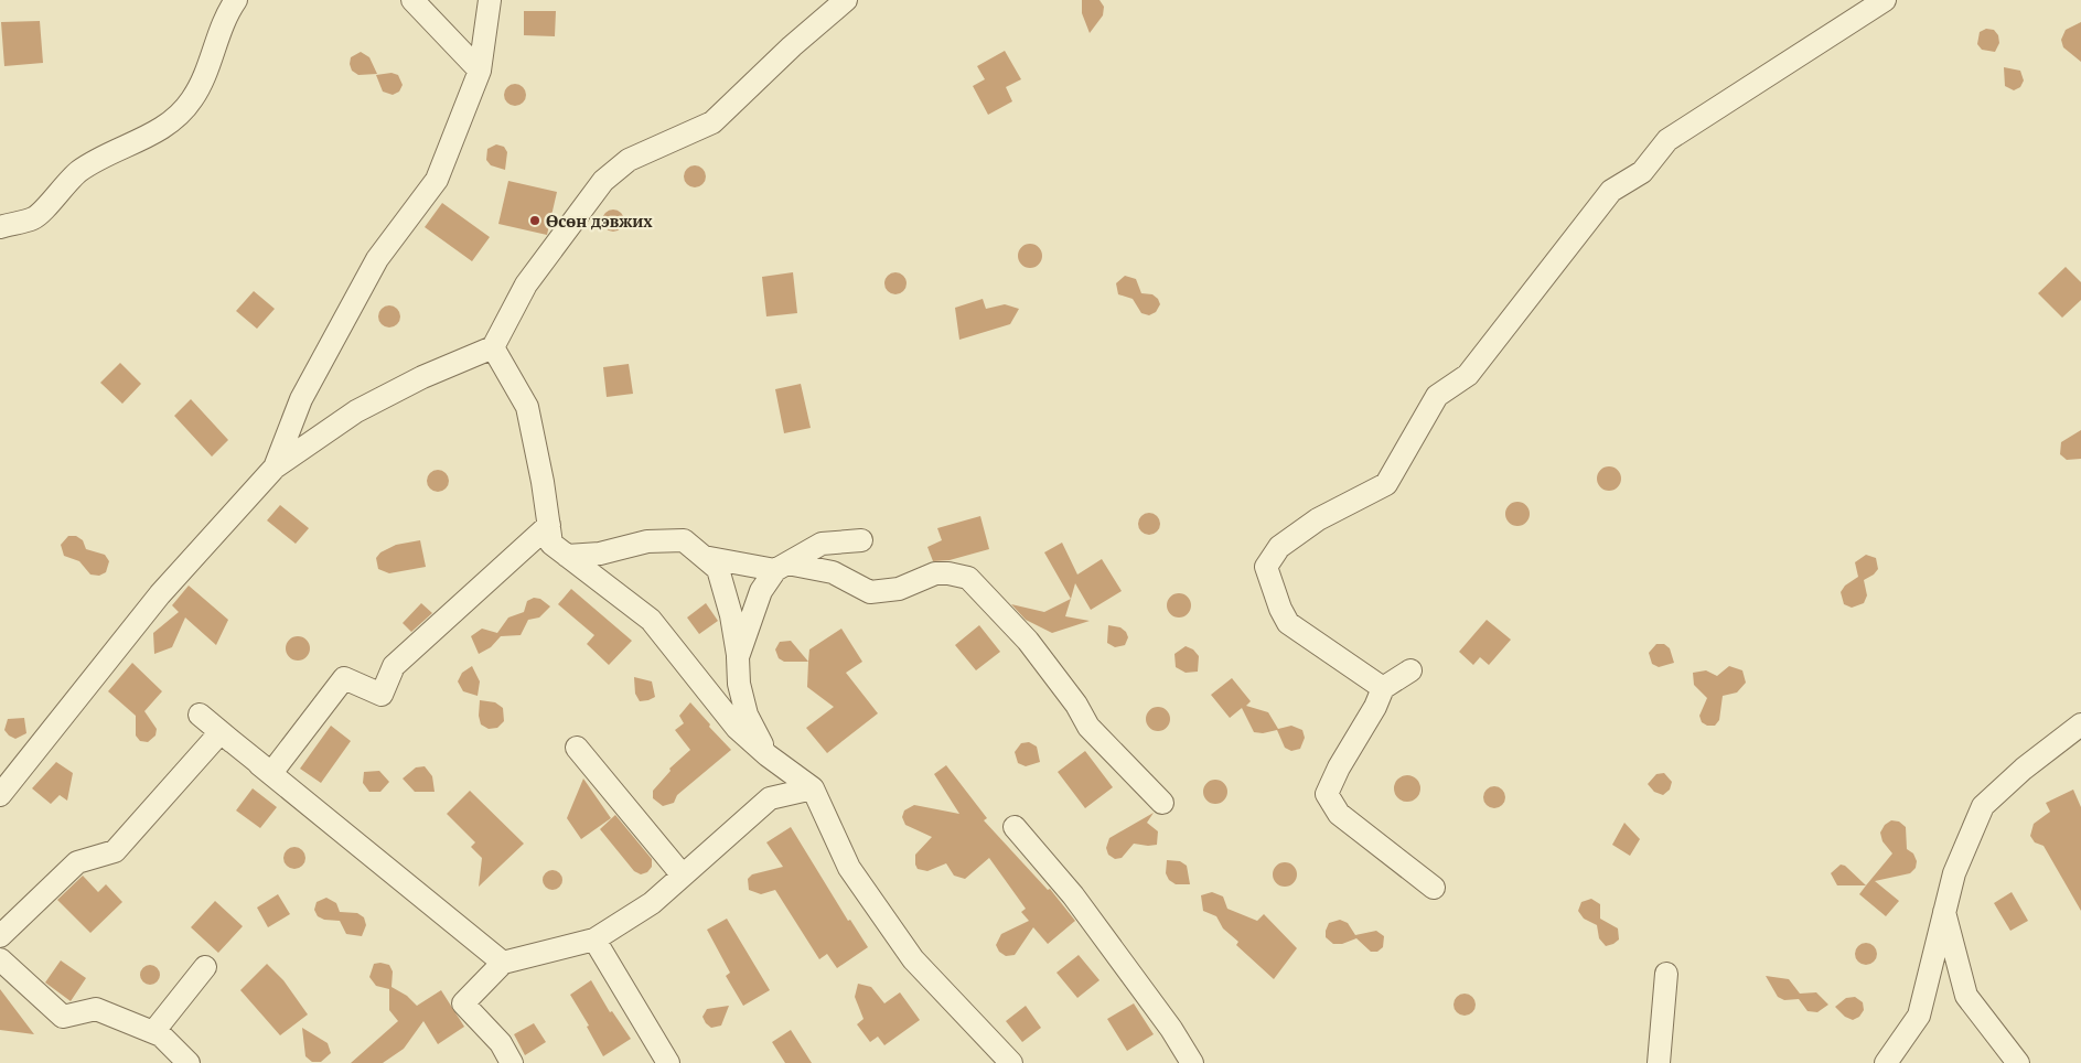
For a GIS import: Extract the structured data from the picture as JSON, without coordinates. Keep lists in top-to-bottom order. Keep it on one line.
{"places":["Өсөн дэвжих"]}
